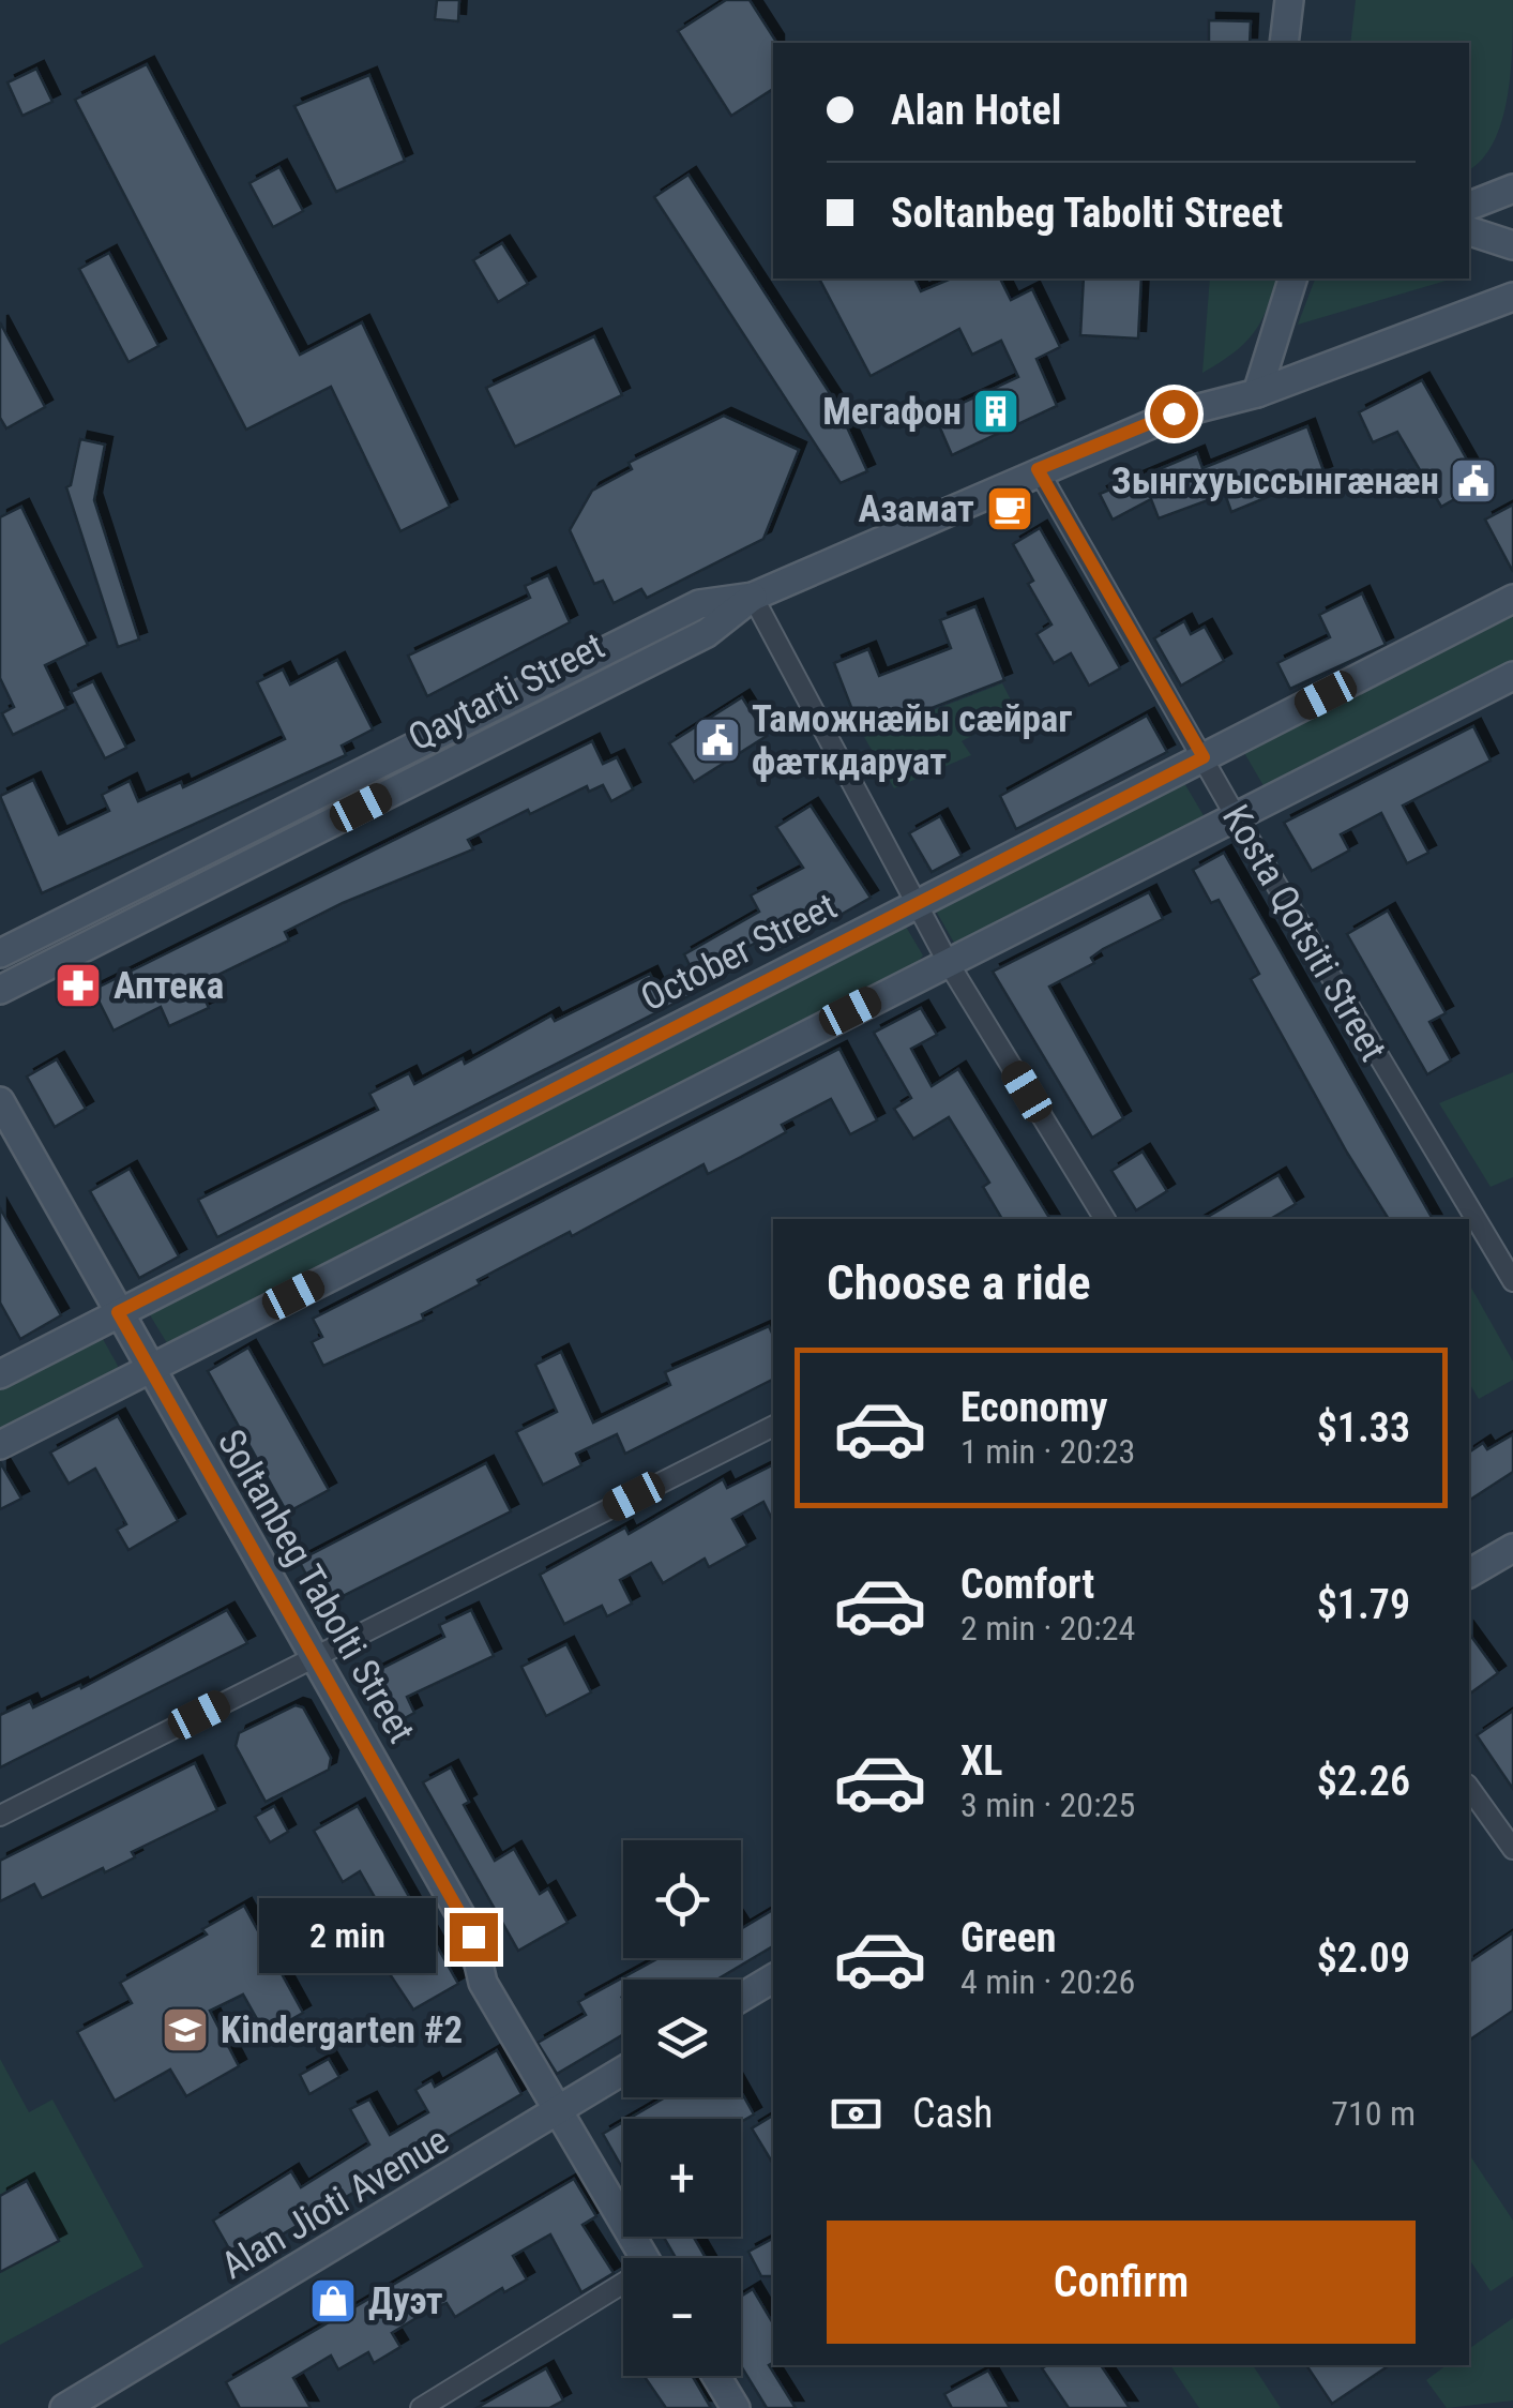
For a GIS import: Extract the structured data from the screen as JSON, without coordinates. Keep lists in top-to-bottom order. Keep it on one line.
{"streets":{"street":["Qaytarti Street","Kosta Qotsiti Street","October Street","Soltanbeg Tabolti Street","Alan Jioti Avenue"]},"crossings":[["Qaytarti Street","Kosta Qotsiti Street"],["Kosta Qotsiti Street","October Street"],["October Street","Soltanbeg Tabolti Street"],["Soltanbeg Tabolti Street","Alan Jioti Avenue"]],"places":{"building":["Мегафон"],"public building":["Зынгхуыссынгæнæн","Таможнæйы сæйраг фæткдаруат"],"cafe":["Азамат"],"pharmacy":["Аптека"],"school or university":["Kindergarten #2"],"shop":["Дуэт"]},"page":{"banner":["Alan Hotel","Soltanbeg Tabolti Street"],"heading":"Choose a ride","list":[{"name":"Economy","note":"1 min · 20:23","value":"$1.33"},{"name":"Comfort","note":"2 min · 20:24","value":"$1.79"},{"name":"XL","note":"3 min · 20:25","value":"$2.26"},{"name":"Green","note":"4 min · 20:26","value":"$2.09"}],"map_buttons":["+","−"],"bubble":"2 min","pay":["Cash","710 m"],"buttons":"Confirm"}}
